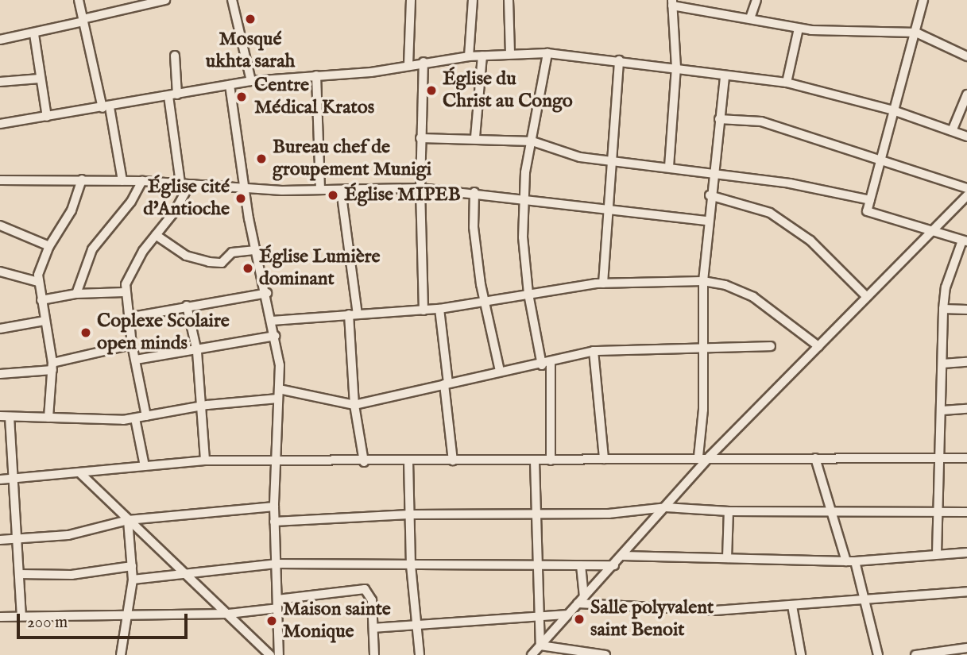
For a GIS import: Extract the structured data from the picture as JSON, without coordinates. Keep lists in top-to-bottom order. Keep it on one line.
{"places":["Mosqué ukhta sarah","Église du Christ au Congo","Centre Médical Kratos","Bureau chef de groupement Munigi","Église MIPEB","Église cité d'Antioche","Église Lumière dominant","Coplexe Scolaire open minds","Salle polyvalent saint Benoit","Maison sainte Monique"],"scale_bar":"200 m"}
